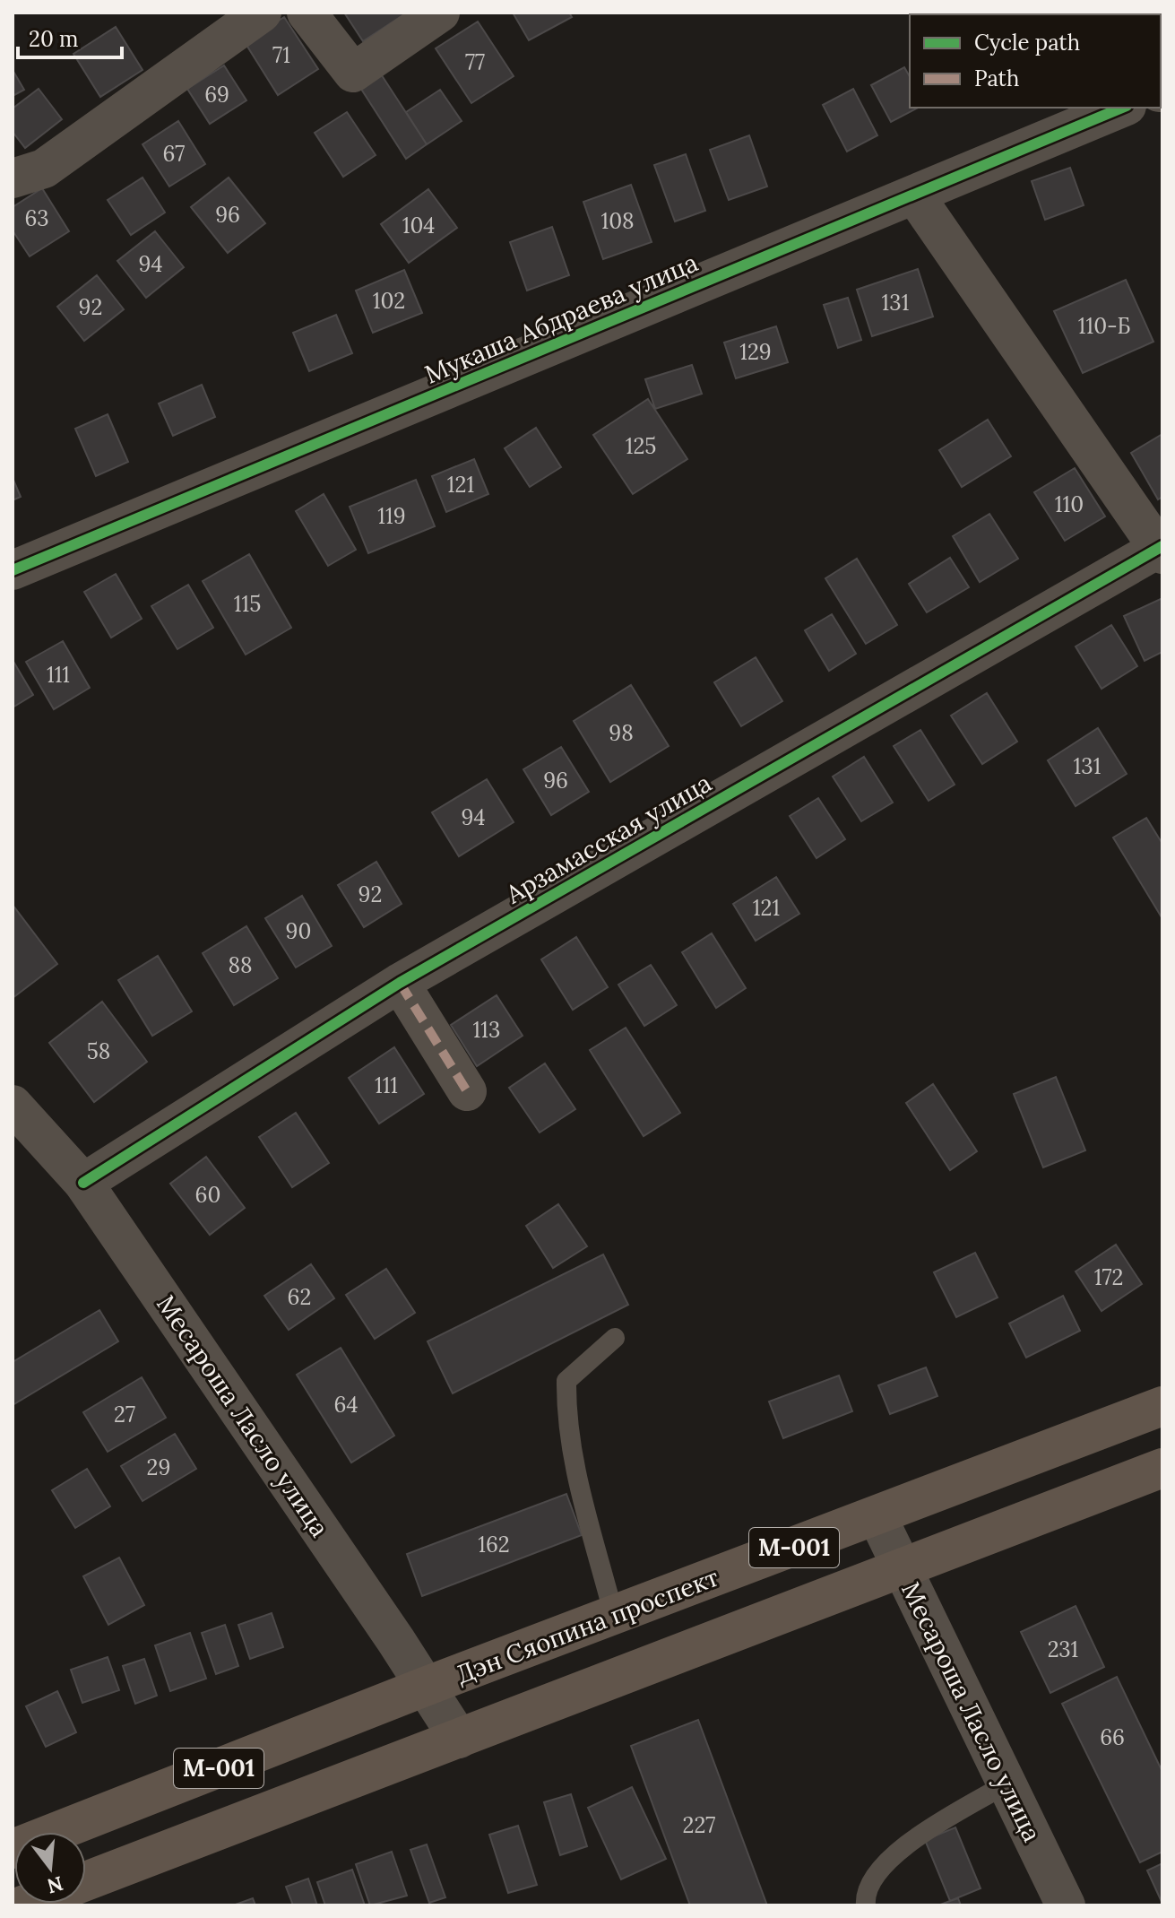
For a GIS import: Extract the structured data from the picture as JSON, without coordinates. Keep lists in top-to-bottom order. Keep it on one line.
{"streets":{"main road":["M-001","Дэн Сяопина проспект"],"street":["Мукаша Абдраева улица","Арзамасская улица","Месароша Ласло улица"]},"crossings":[["Арзамасская улица","Месароша Ласло улица"],["Месароша Ласло улица","M-001"],["Месароша Ласло улица","Дэн Сяопина проспект"]],"house_numbers":["71","77","69","67","96","63","108","104","94","102","131","92","110-Б","129","125","121","110","119","115","111","98","131","96","94","92","121","90","88","113","58","111","60","172","62","64","27","29","162","231","66","227"],"legend":["Cycle path","Path"],"scale_bar":"20 m","north":"bottom"}
